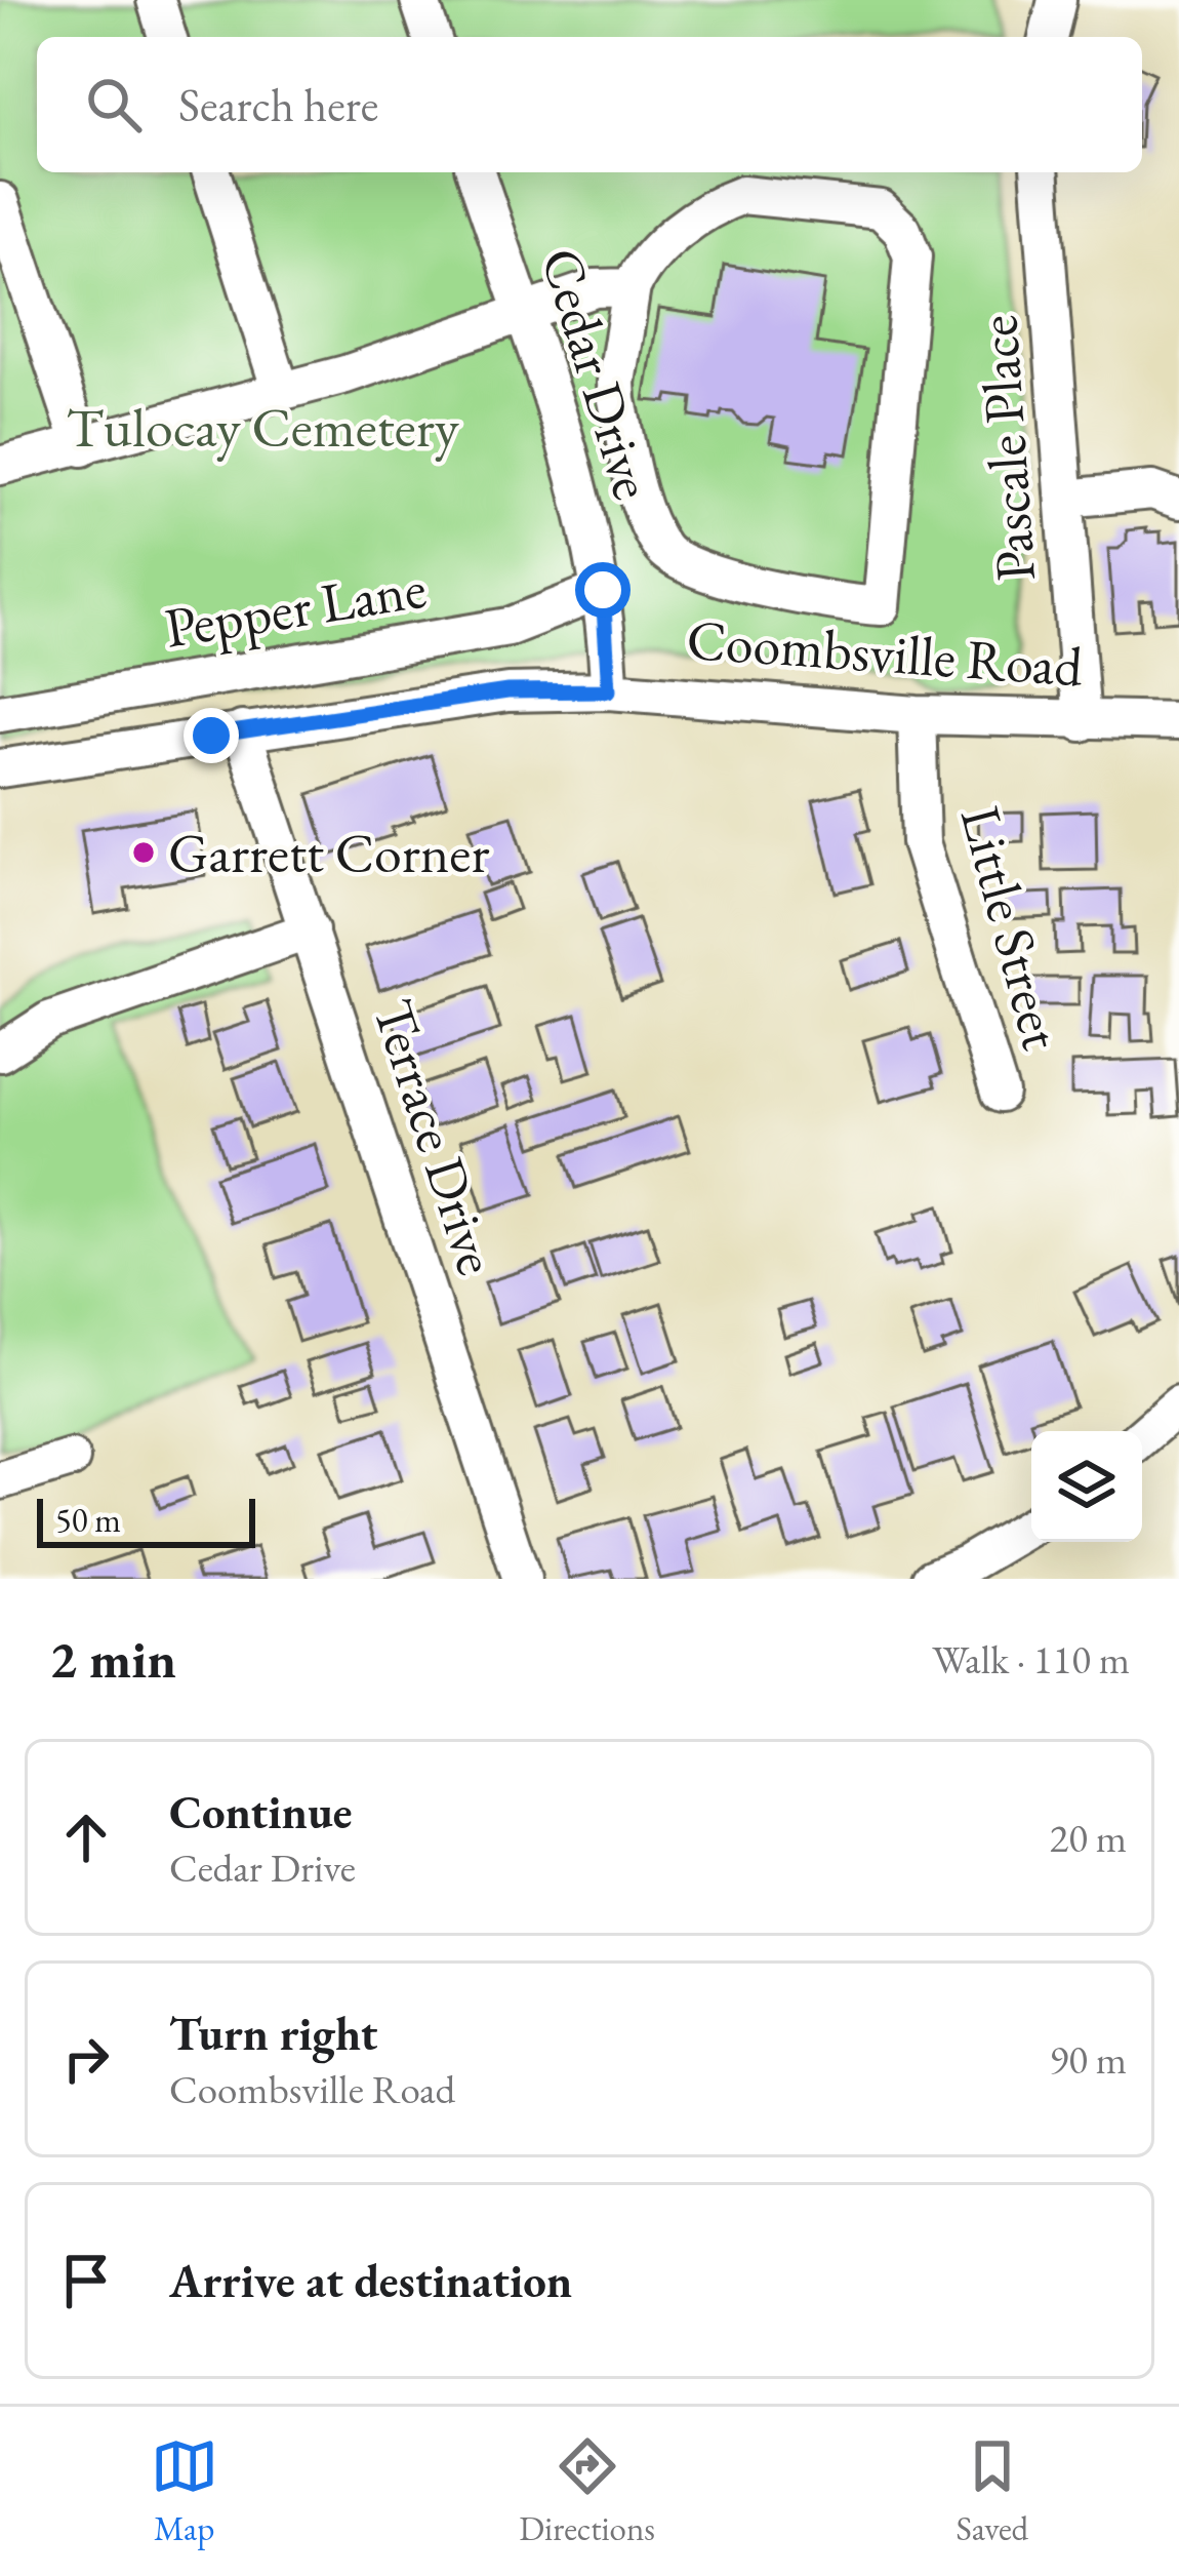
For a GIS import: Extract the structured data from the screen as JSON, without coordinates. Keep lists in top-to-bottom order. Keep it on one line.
{"streets":{"street":["Cedar Drive","Pascale Place","Pepper Lane","Coombsville Road","Little Street","Terrace Drive"]},"crossings":[["Cedar Drive","Pepper Lane"],["Cedar Drive","Coombsville Road"],["Pascale Place","Coombsville Road"],["Coombsville Road","Little Street"],["Coombsville Road","Terrace Drive"]],"parks":["Tulocay Cemetery"],"places":["Garrett Corner"],"scale_bar":"50 m","page":{"search":"Search here","scale":"50 m","heading":["2 min","Walk · 110 m"],"list":[["Continue","Cedar Drive","20 m"],["Turn right","Coombsville Road","90 m"],"Arrive at destination"],"nav":["Map","Directions","Saved"]}}
